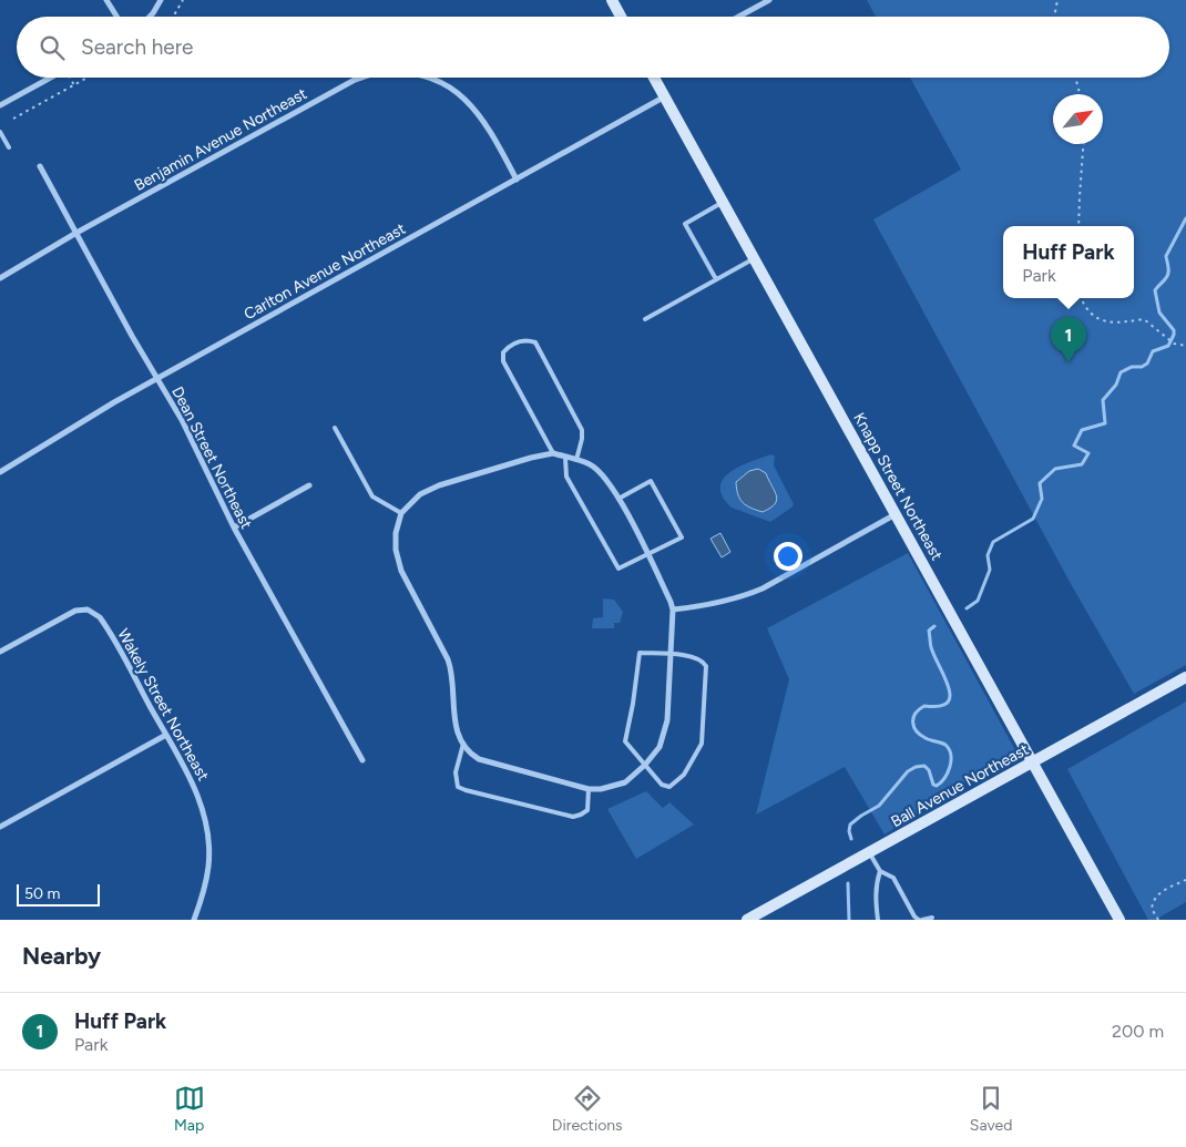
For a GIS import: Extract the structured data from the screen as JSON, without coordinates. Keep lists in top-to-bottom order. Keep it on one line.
{"streets":{"main road":["Knapp Street Northeast","Ball Avenue Northeast"],"street":["Benjamin Avenue Northeast","Carlton Avenue Northeast","Dean Street Northeast","Wakely Street Northeast"]},"crossings":[["Benjamin Avenue Northeast","Carlton Avenue Northeast"],["Benjamin Avenue Northeast","Dean Street Northeast"],["Carlton Avenue Northeast","Dean Street Northeast"],["Carlton Avenue Northeast","Knapp Street Northeast"],["Knapp Street Northeast","Ball Avenue Northeast"]],"scale_bar":"50 m","north":"top right","page":{"search":"Search here","popup":["Huff Park","Park"],"pins":"1","scale":"50 m","heading":"Nearby","list":[{"mark":"1","name":"Huff Park","note":"Park","value":"200 m"}],"nav":["Map","Directions","Saved"]}}
